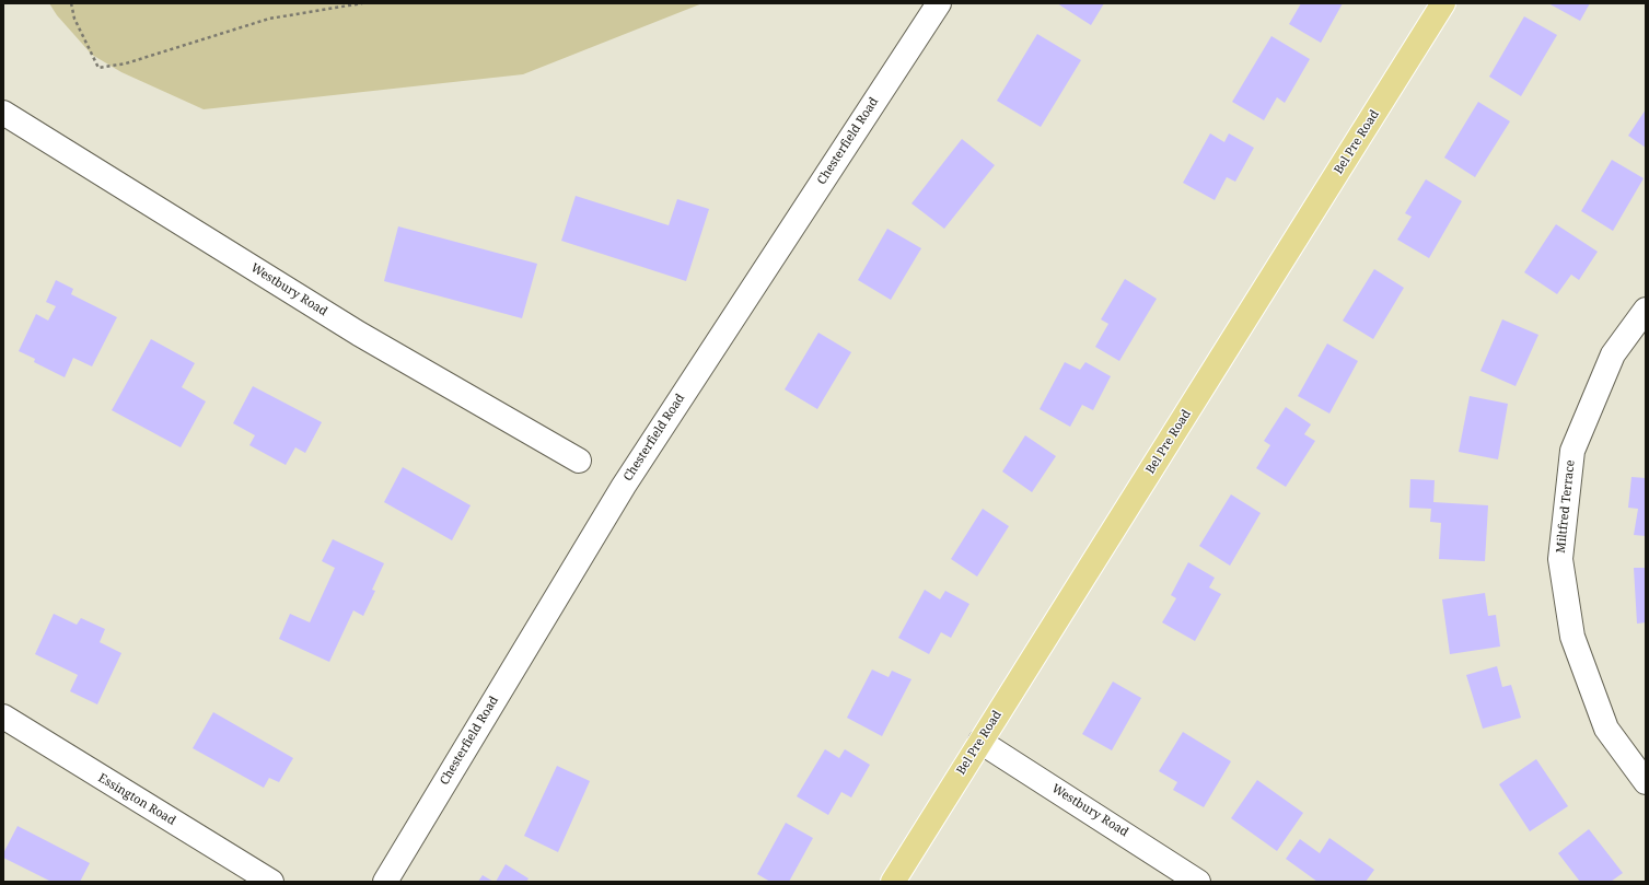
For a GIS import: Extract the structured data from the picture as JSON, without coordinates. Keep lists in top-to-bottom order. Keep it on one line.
{"streets":{"main road":["Bel Pre Road"],"street":["Chesterfield Road","Westbury Road","Miltfred Terrace","Essington Road"]},"crossings":[["Bel Pre Road","Westbury Road"]]}
